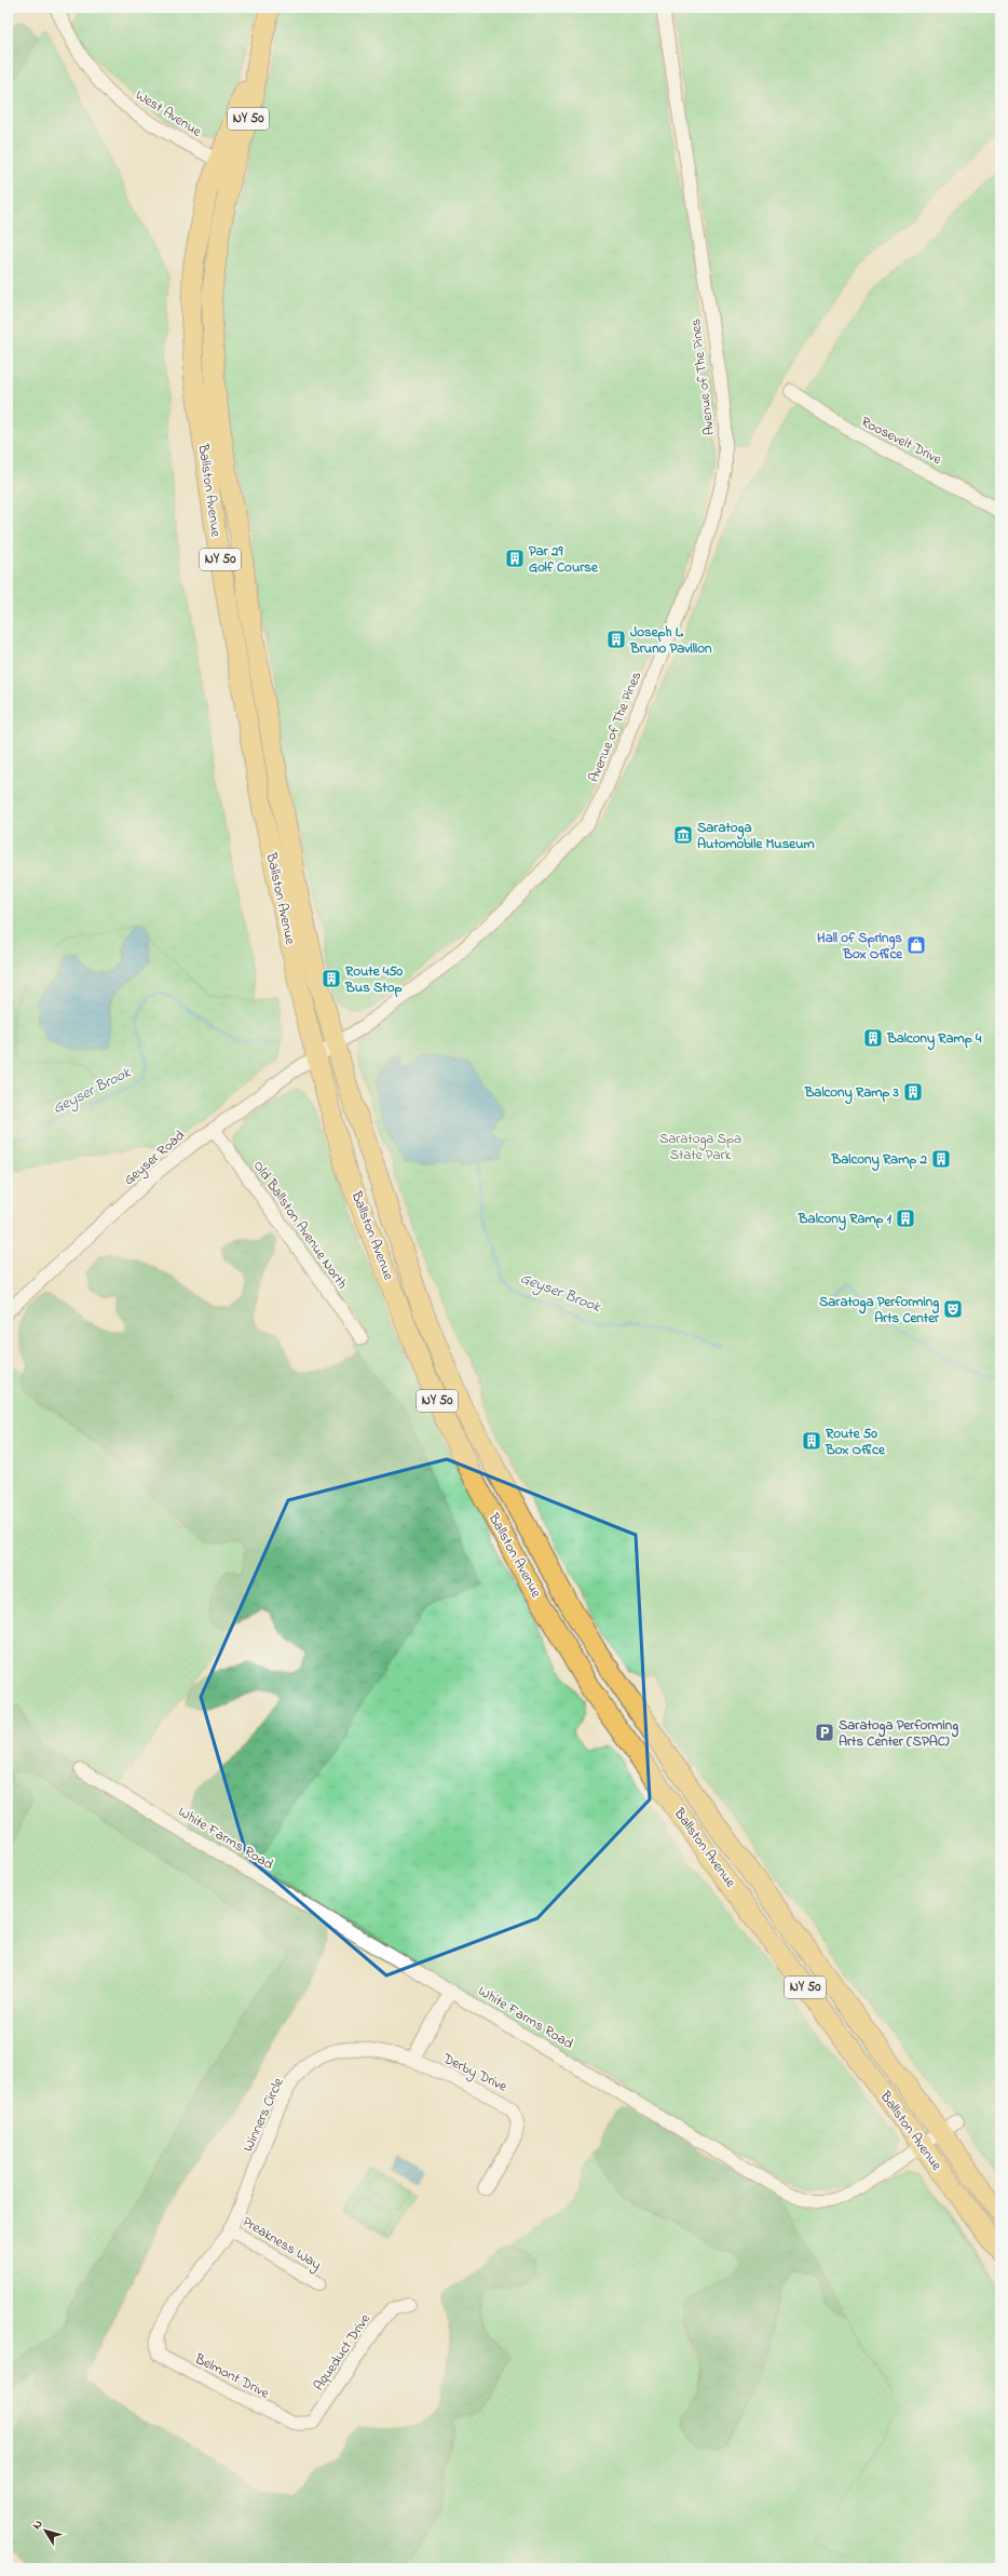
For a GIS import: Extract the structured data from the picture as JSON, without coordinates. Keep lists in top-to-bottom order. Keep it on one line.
{"streets":{"highway":["NY 50","Ballston Avenue"],"street":["West Avenue","Avenue of The Pines","Roosevelt Drive","Geyser Road","Old Ballston Avenue North","White Farms Road","Derby Drive","Winners Circle","Preakness Way","Aqueduct Drive","Belmont Drive"]},"crossings":[["West Avenue","Ballston Avenue"],["Avenue of The Pines","Ballston Avenue"],["Avenue of The Pines","Geyser Road"],["Ballston Avenue","Geyser Road"],["Ballston Avenue","White Farms Road"],["Geyser Road","Old Ballston Avenue North"],["Derby Drive","Winners Circle"],["Winners Circle","Preakness Way"],["Winners Circle","Belmont Drive"],["Aqueduct Drive","Belmont Drive"]],"water":["Geyser Brook"],"parks":["Saratoga Spa State Park"],"places":{"building":["Par 29 Golf Course","Joseph L. Bruno Pavilion","Route 450 Bus Stop","Balcony Ramp 4","Balcony Ramp 3","Balcony Ramp 2","Balcony Ramp 1","Route 50 Box Office"],"museum":["Saratoga Automobile Museum"],"shop":["Hall of Springs Box Office"],"theatre":["Saratoga Performing Arts Center"],"parking":["Saratoga Performing Arts Center (SPAC)"]},"north":"top left"}
